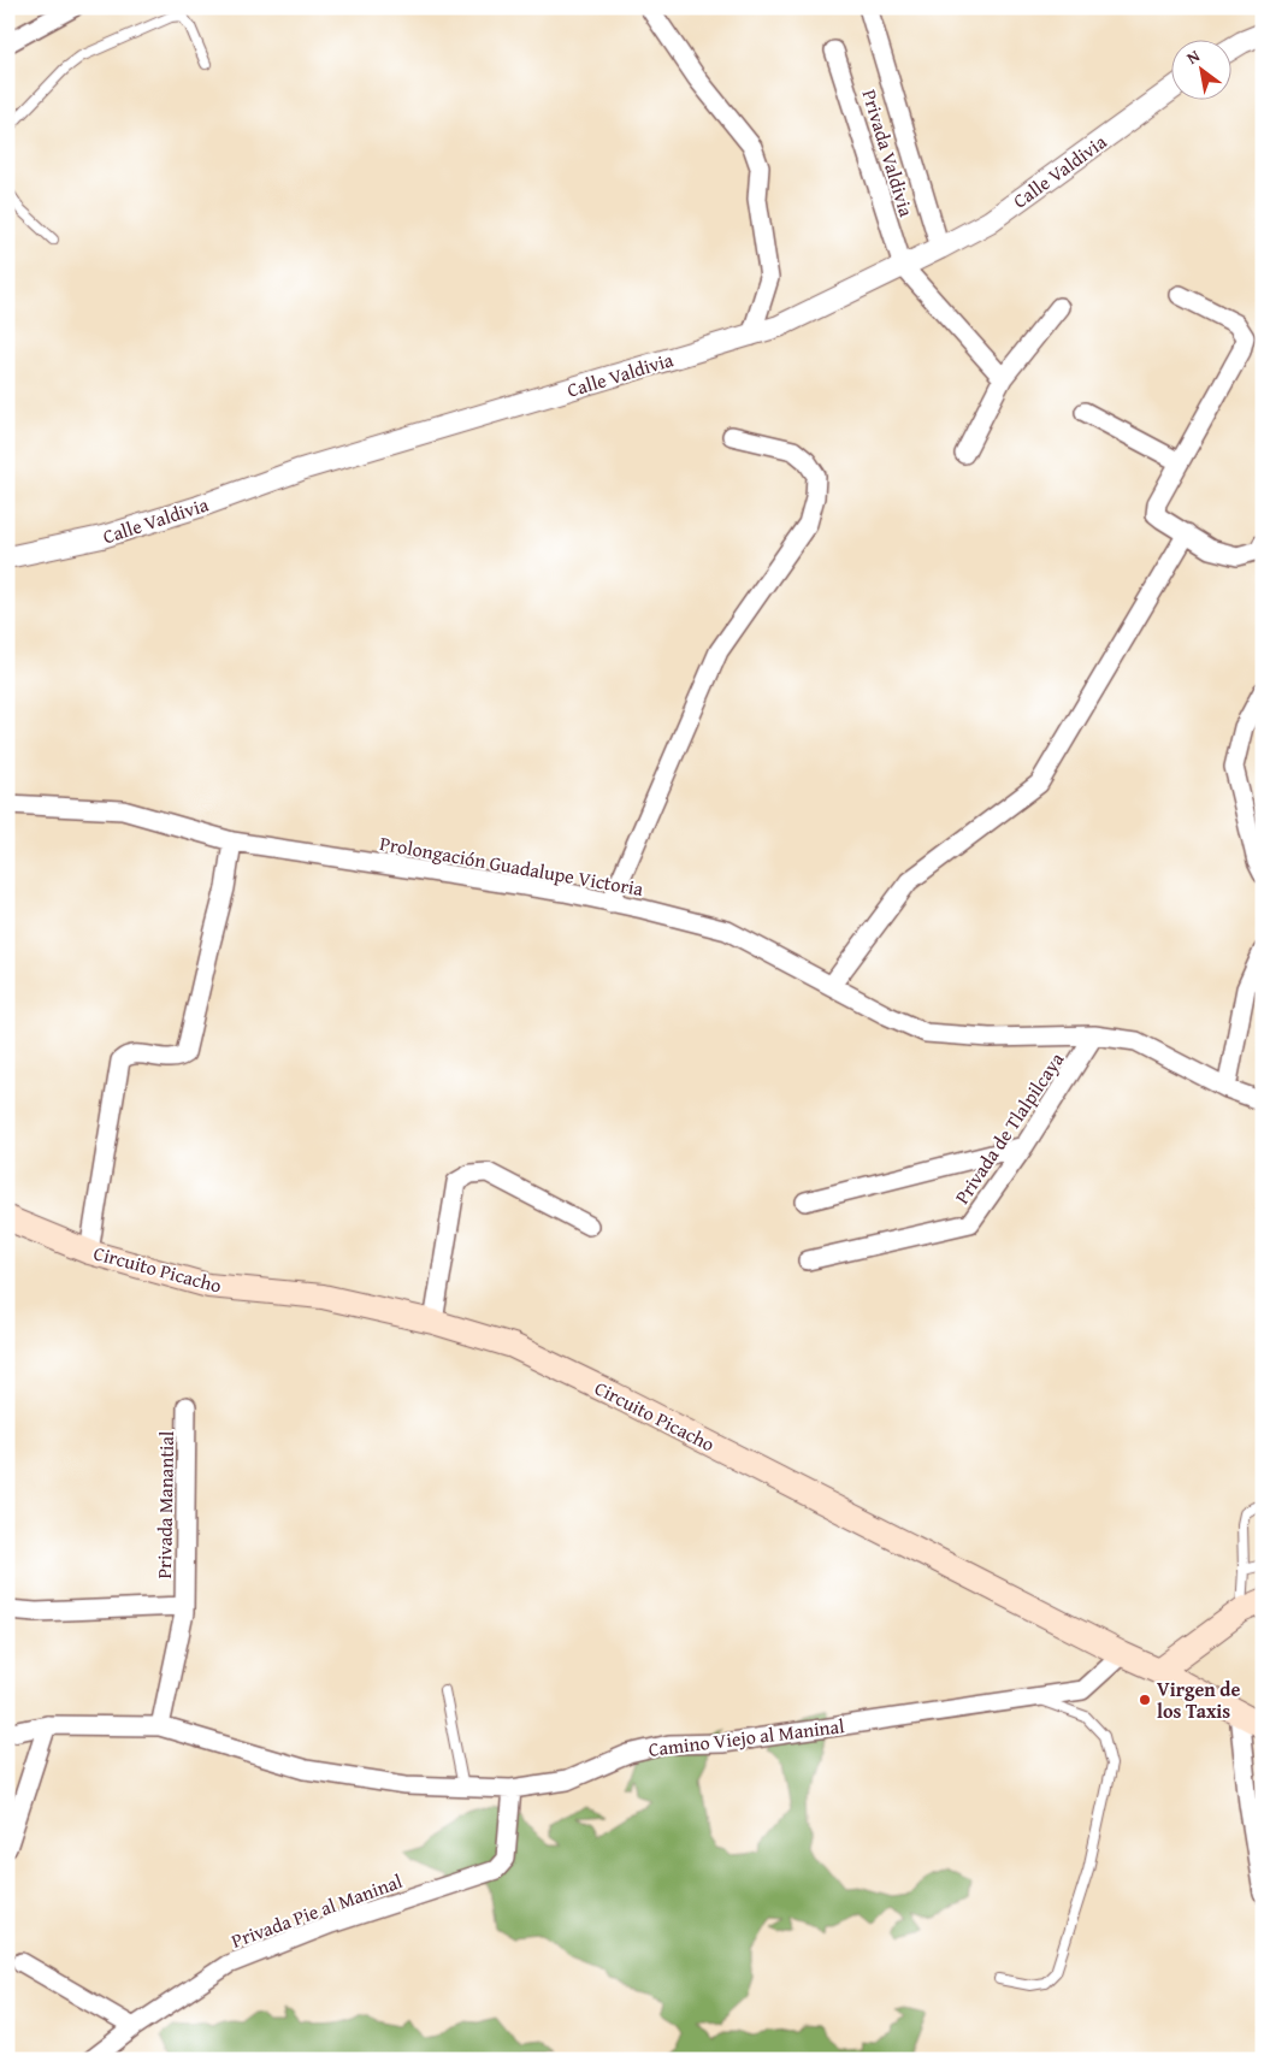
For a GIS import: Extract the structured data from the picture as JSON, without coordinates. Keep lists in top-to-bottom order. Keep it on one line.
{"streets":{"main road":["Circuito Picacho"],"street":["Privada Valdivia","Calle Valdivia","Prolongación Guadalupe Victoria","Privada de Tlalpilcaya","Privada Manantial","Camino Viejo al Maninal","Privada Pie al Maninal"]},"crossings":[["Privada Valdivia","Calle Valdivia"],["Prolongación Guadalupe Victoria","Privada de Tlalpilcaya"],["Circuito Picacho","Camino Viejo al Maninal"],["Privada Manantial","Camino Viejo al Maninal"],["Camino Viejo al Maninal","Privada Pie al Maninal"]],"places":["Virgen de los Taxis"],"north":"top left"}
